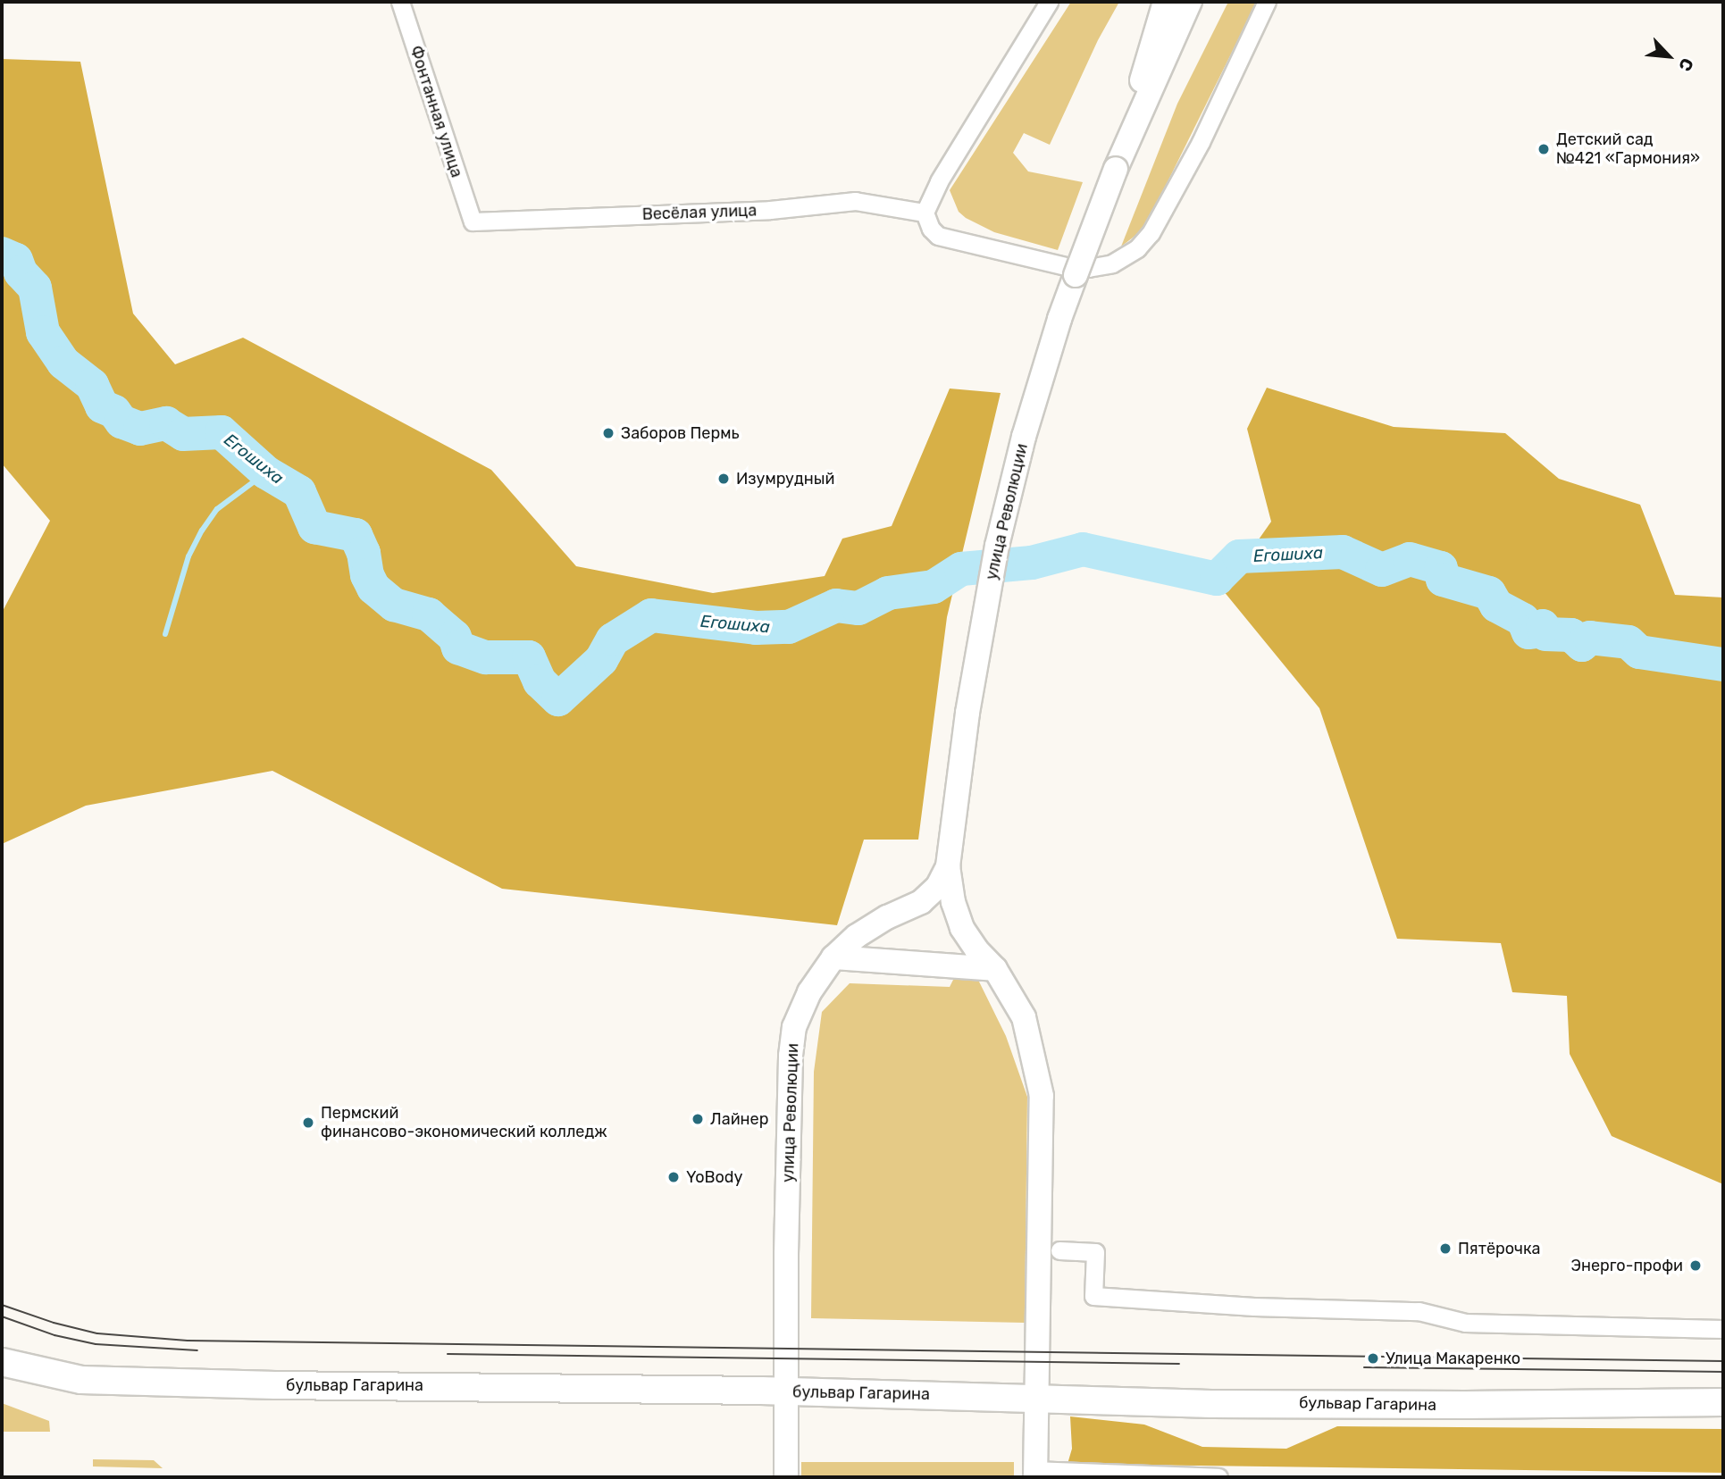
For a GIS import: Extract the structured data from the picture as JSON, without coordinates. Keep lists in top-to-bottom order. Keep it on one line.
{"streets":{"main road":["улица Революции","бульвар Гагарина"],"street":["Фонтанная улица","Весёлая улица"]},"crossings":[["Фонтанная улица","Весёлая улица"],["улица Революции","бульвар Гагарина"]],"water":["Егошиха"],"places":["Детский сад №421 «Гармония»","Заборов Пермь","Изумрудный","Лайнер","Пермский финансово-экономический колледж","YoBody","Пятёрочка","Энерго-профи","Улица Макаренко"],"north":"bottom right"}
